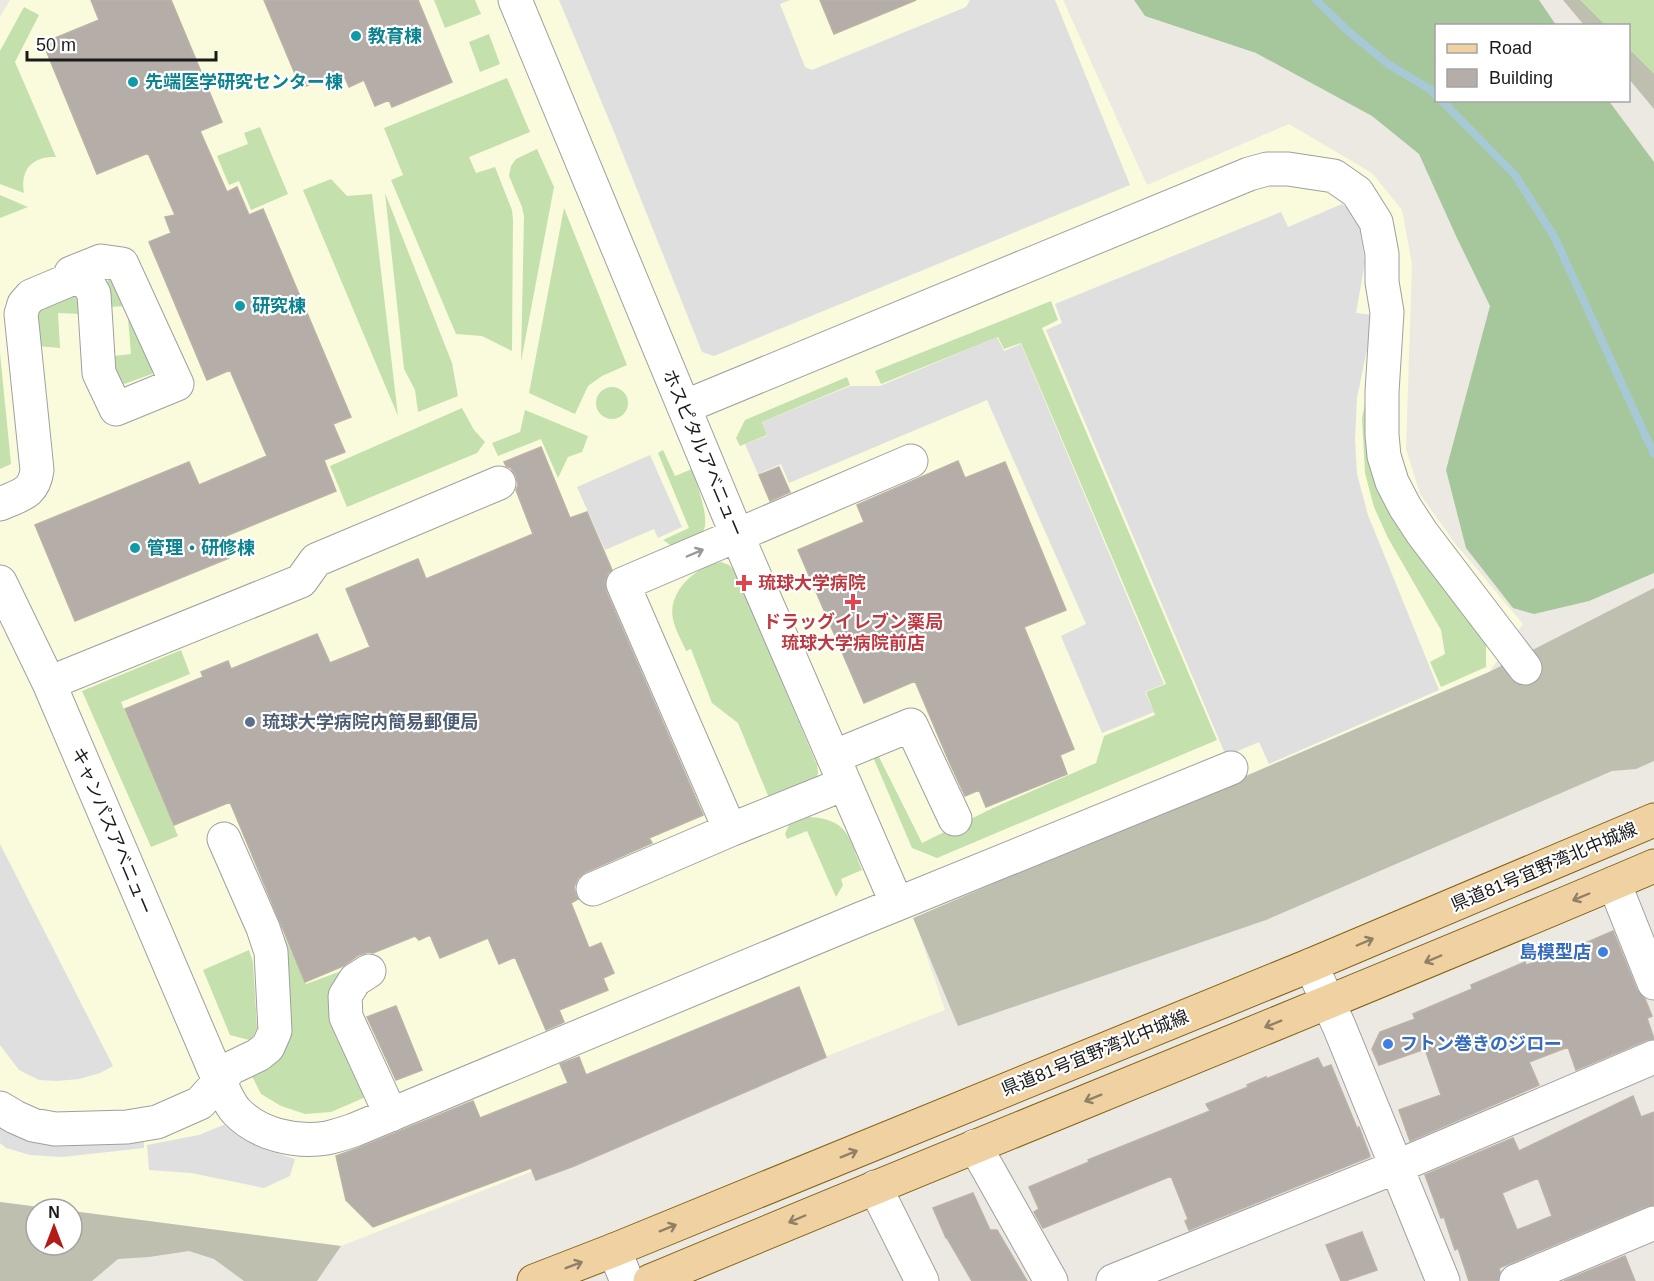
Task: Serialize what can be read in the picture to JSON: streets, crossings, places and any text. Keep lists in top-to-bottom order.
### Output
{
  "streets": {
    "main road": ["県道81号宜野湾北中城線"],
    "street": ["ホスピタルアベニュー", "キャンパスアベニュー"]
  },
  "crossings": [
    ["ホスピタルアベニュー", "キャンパスアベニュー"]
  ],
  "places": {
    "other": [
      "教育棟",
      "先端医学研究センター棟",
      "研究棟",
      "管理・研修棟",
      "琉球大学病院内簡易郵便局",
      "島模型店",
      "フトン巻きのジロー"
    ],
    "health": ["琉球大学病院", "ドラッグイレブン薬局 琉球大学病院前店"]
  },
  "legend": ["Road", "Building"],
  "scale_bar": "50 m",
  "north": "top"
}
